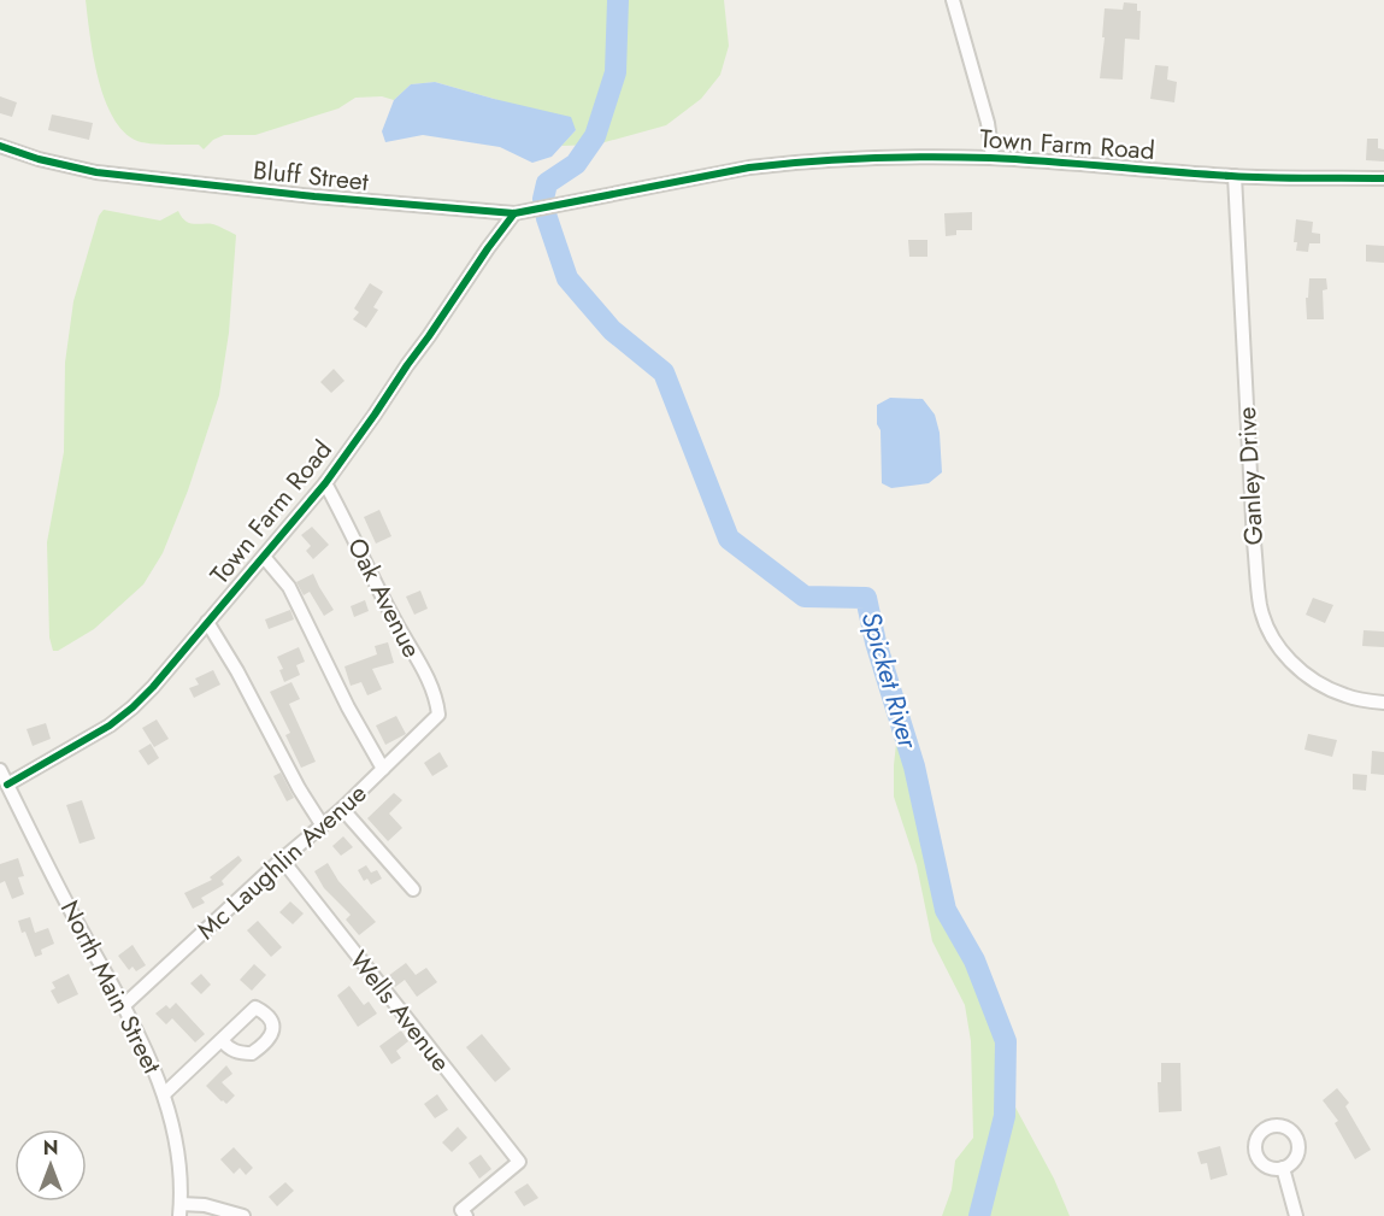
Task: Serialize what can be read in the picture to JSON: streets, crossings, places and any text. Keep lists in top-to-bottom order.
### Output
{
  "streets": {
    "street": [
      "Town Farm Road",
      "Bluff Street",
      "Ganley Drive",
      "Oak Avenue",
      "Mc Laughlin Avenue",
      "North Main Street",
      "Wells Avenue"
    ]
  },
  "crossings": [
    ["Town Farm Road", "Bluff Street"],
    ["Town Farm Road", "Ganley Drive"],
    ["Town Farm Road", "Oak Avenue"],
    ["Town Farm Road", "North Main Street"],
    ["Oak Avenue", "Mc Laughlin Avenue"],
    ["Mc Laughlin Avenue", "North Main Street"],
    ["Mc Laughlin Avenue", "Wells Avenue"]
  ],
  "water": ["Spicket River"],
  "north": "top"
}
